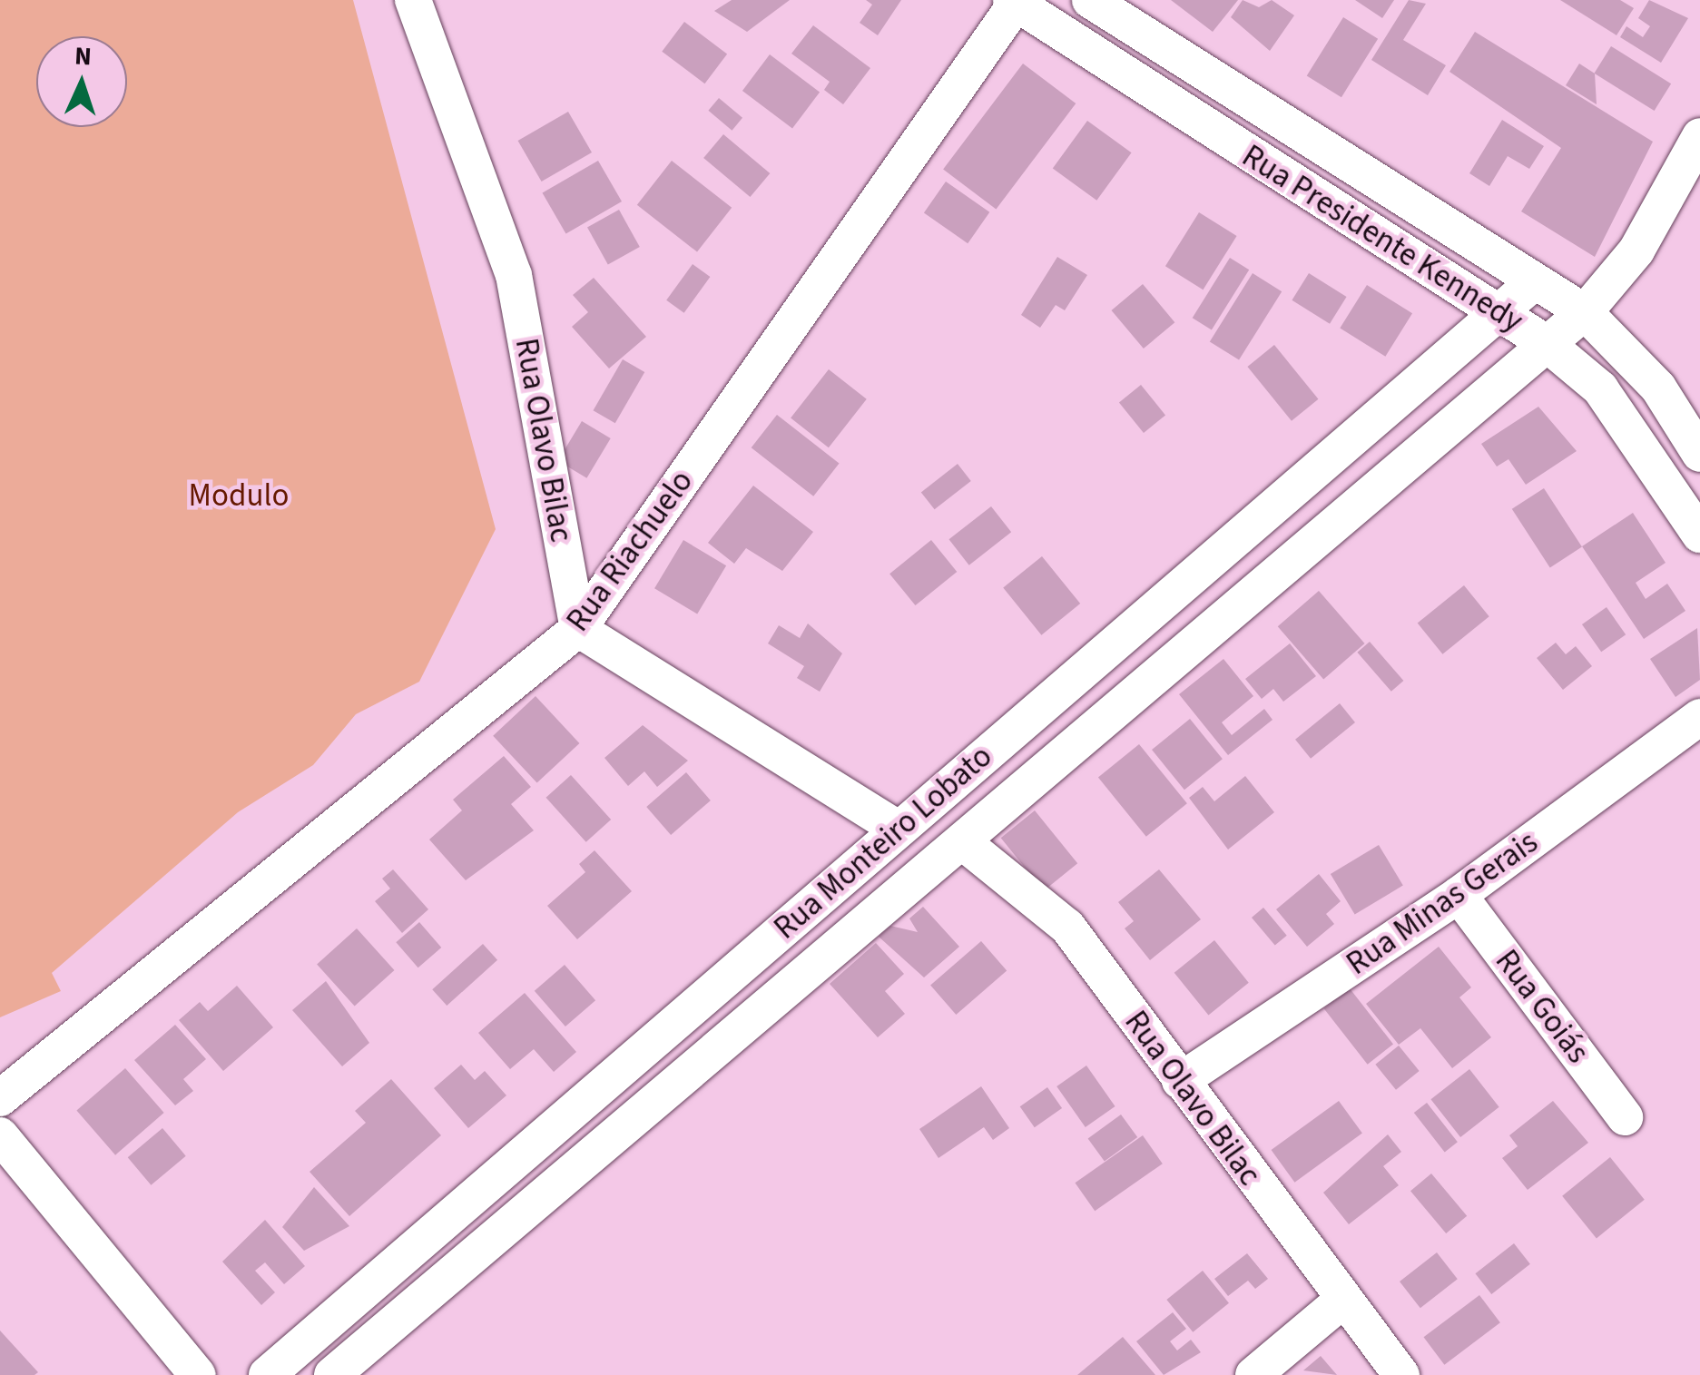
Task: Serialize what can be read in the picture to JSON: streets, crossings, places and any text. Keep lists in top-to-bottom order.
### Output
{
  "streets": {
    "street": [
      "Rua Presidente Kennedy",
      "Rua Olavo Bilac",
      "Rua Riachuelo",
      "Rua Monteiro Lobato",
      "Rua Minas Gerais",
      "Rua Goiás"
    ]
  },
  "crossings": [
    ["Rua Presidente Kennedy", "Rua Riachuelo"],
    ["Rua Presidente Kennedy", "Rua Monteiro Lobato"],
    ["Rua Olavo Bilac", "Rua Riachuelo"],
    ["Rua Olavo Bilac", "Rua Monteiro Lobato"],
    ["Rua Olavo Bilac", "Rua Minas Gerais"],
    ["Rua Minas Gerais", "Rua Goiás"]
  ],
  "parks": ["Modulo"],
  "north": "top"
}
